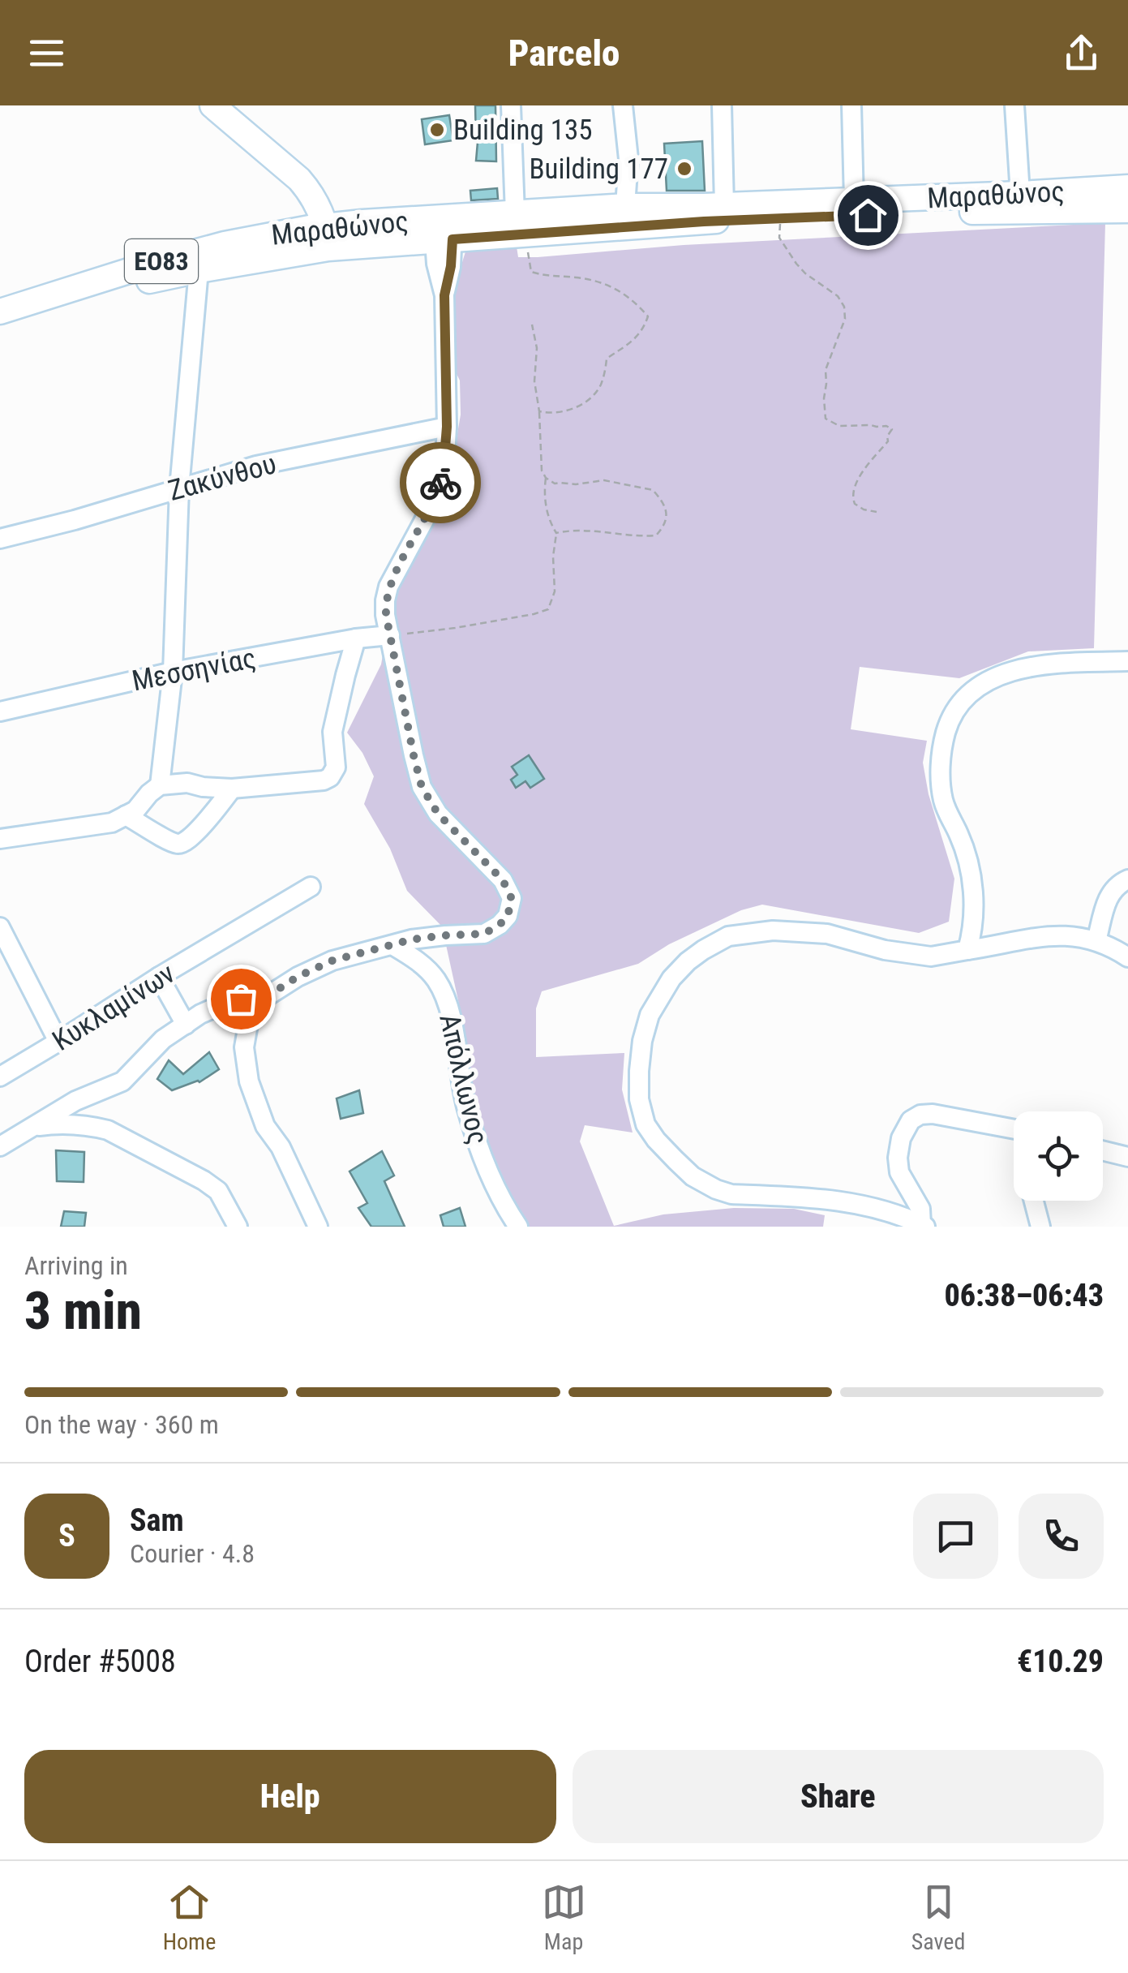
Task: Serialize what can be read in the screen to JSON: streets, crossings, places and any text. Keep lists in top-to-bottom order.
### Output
{
  "streets": {
    "main road": ["Μαραθώνος", "ΕΟ83"],
    "street": [
      "Ζακύνθου",
      "Μεσσηνίας",
      "Κυκλαμίνων",
      "Απόλλωνος"
    ]
  },
  "places": ["Building 135", "Building 177"],
  "page": {
    "header": "Parcelo",
    "heading": ["3 min", "Arriving in", "06:38–06:43"],
    "panel": [
      "Sam",
      "Courier · 4.8",
      "Order #5008",
      "€10.29"
    ],
    "bar": "On the way · 360 m",
    "round": "S",
    "buttons": ["Help", "Share"],
    "tabs": ["Home", "Map", "Saved"]
  }
}
